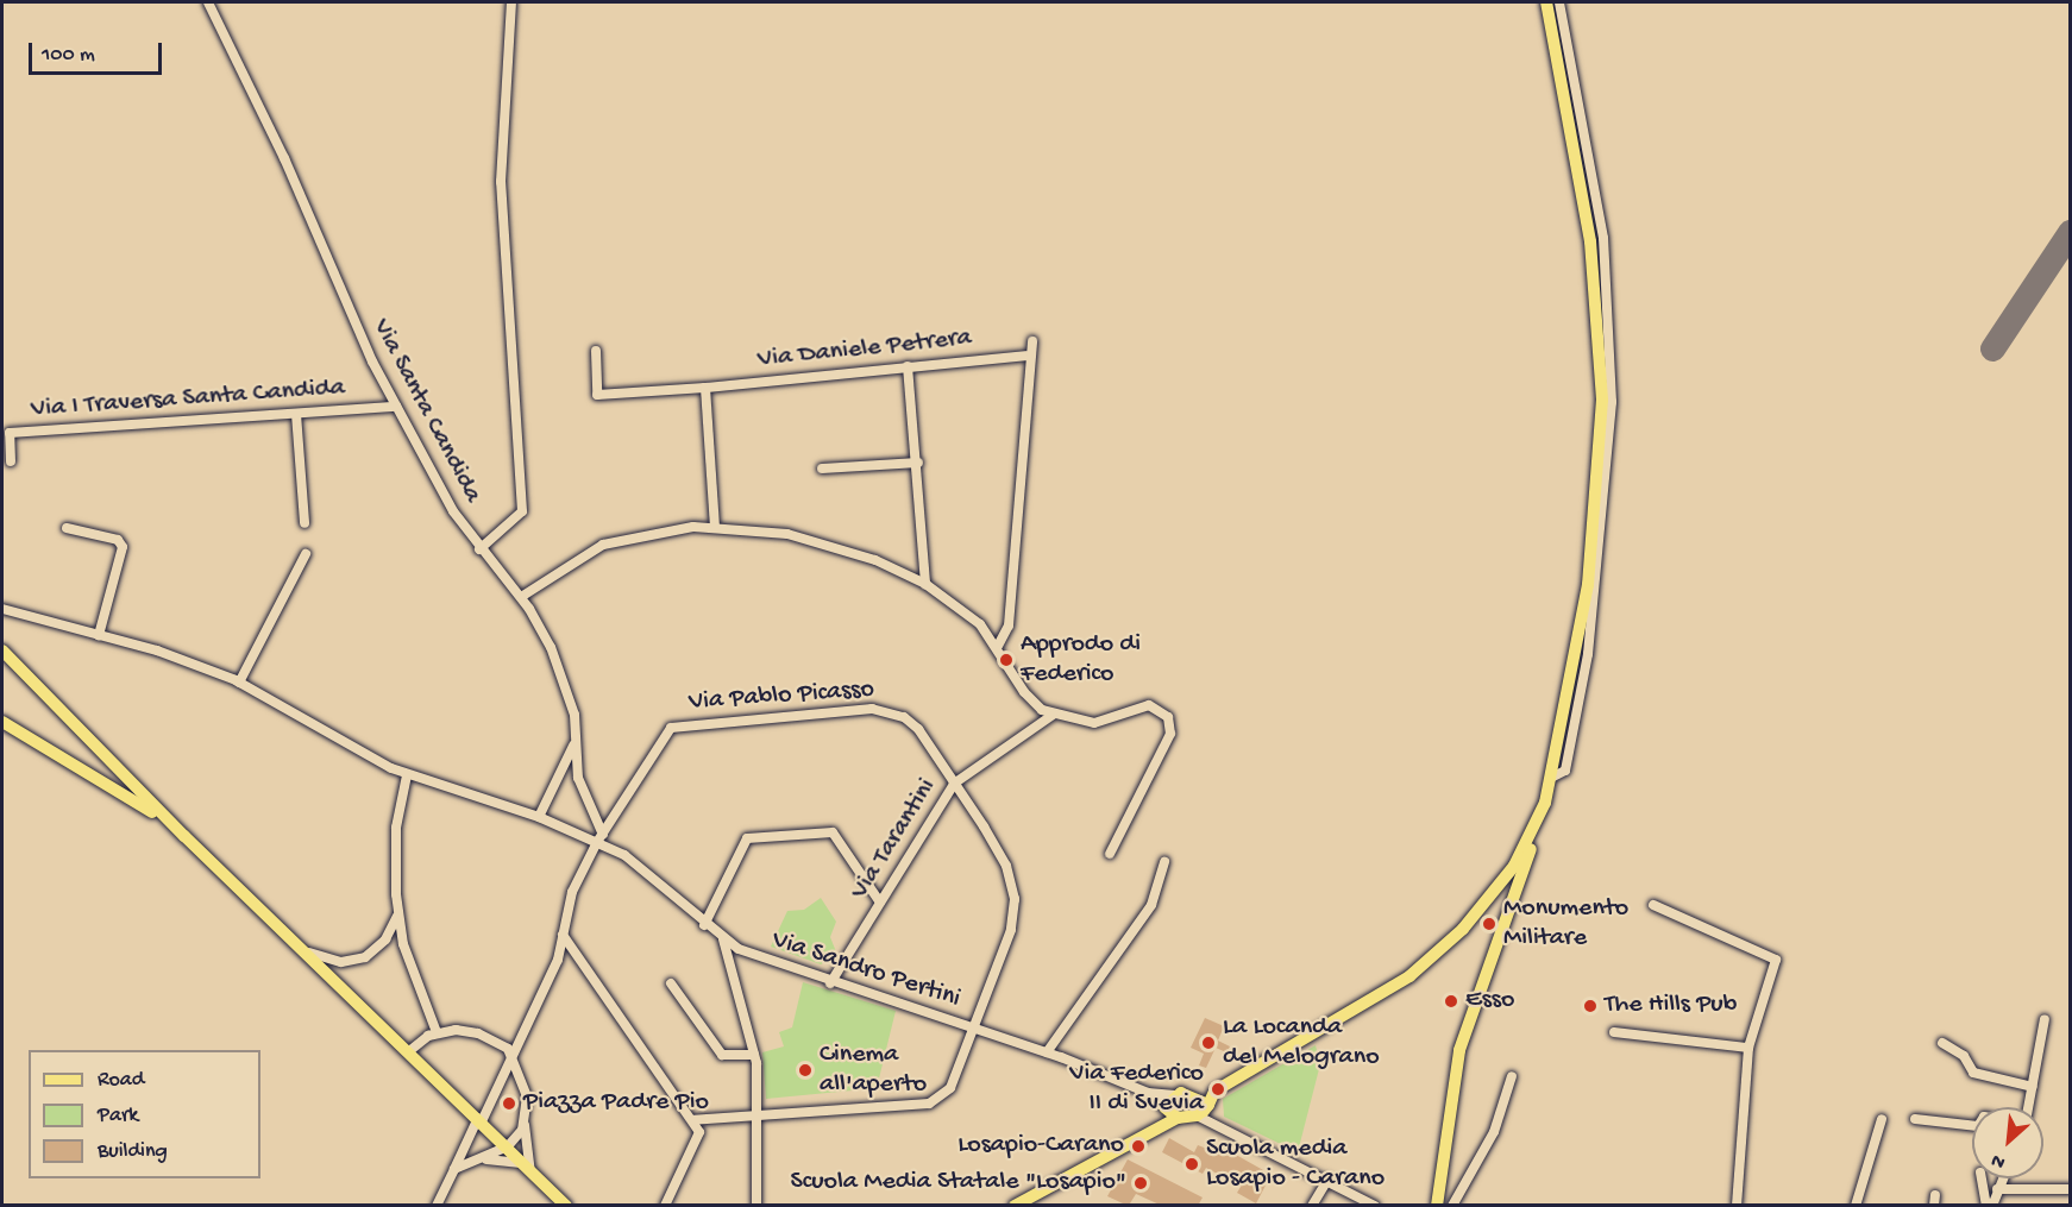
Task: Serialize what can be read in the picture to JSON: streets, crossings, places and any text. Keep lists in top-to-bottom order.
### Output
{
  "streets": {
    "street": [
      "Via Daniele Petrera",
      "Via I Traversa Santa Candida",
      "Via Santa Candida",
      "Via Pablo Picasso",
      "Via Tarantini",
      "Via Sandro Pertini"
    ]
  },
  "crossings": [
    ["Via I Traversa Santa Candida", "Via Santa Candida"],
    ["Via Santa Candida", "Via Pablo Picasso"],
    ["Via Santa Candida", "Via Sandro Pertini"],
    ["Via Pablo Picasso", "Via Tarantini"],
    ["Via Pablo Picasso", "Via Sandro Pertini"],
    ["Via Tarantini", "Via Sandro Pertini"]
  ],
  "places": [
    "Approdo di Federico",
    "Monumento Militare",
    "Esso",
    "The Hills Pub",
    "La Locanda del Melograno",
    "Cinema all'aperto",
    "Via Federico II di Svevia",
    "Piazza Padre Pio",
    "Losapio-Carano",
    "Scuola media Losapio - Carano",
    "Scuola Media Statale \"Losapio\""
  ],
  "legend": ["Road", "Park", "Building"],
  "scale_bar": "100 m",
  "north": "bottom left"
}
